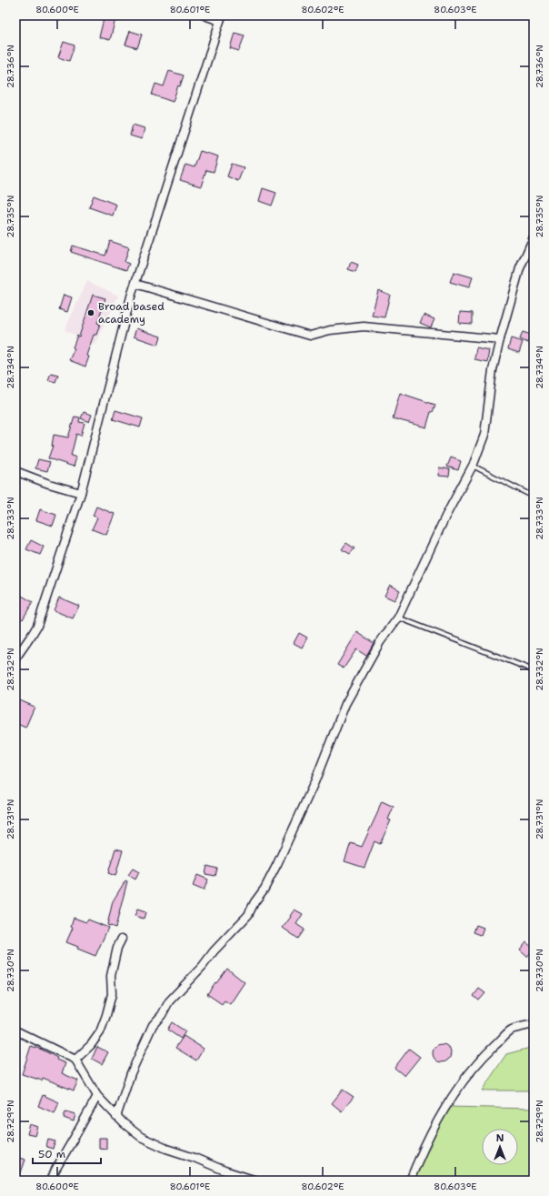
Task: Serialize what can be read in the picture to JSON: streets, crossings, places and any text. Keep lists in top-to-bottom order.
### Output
{
  "places": ["Broad based academy"],
  "scale_bar": "50 m",
  "north": "top",
  "coordinates": [
    "80.600°E",
    "80.601°E",
    "80.602°E",
    "80.603°E",
    "28.736°N",
    "28.735°N",
    "28.734°N",
    "28.733°N",
    "28.732°N",
    "28.731°N",
    "28.730°N",
    "28.729°N"
  ]
}
